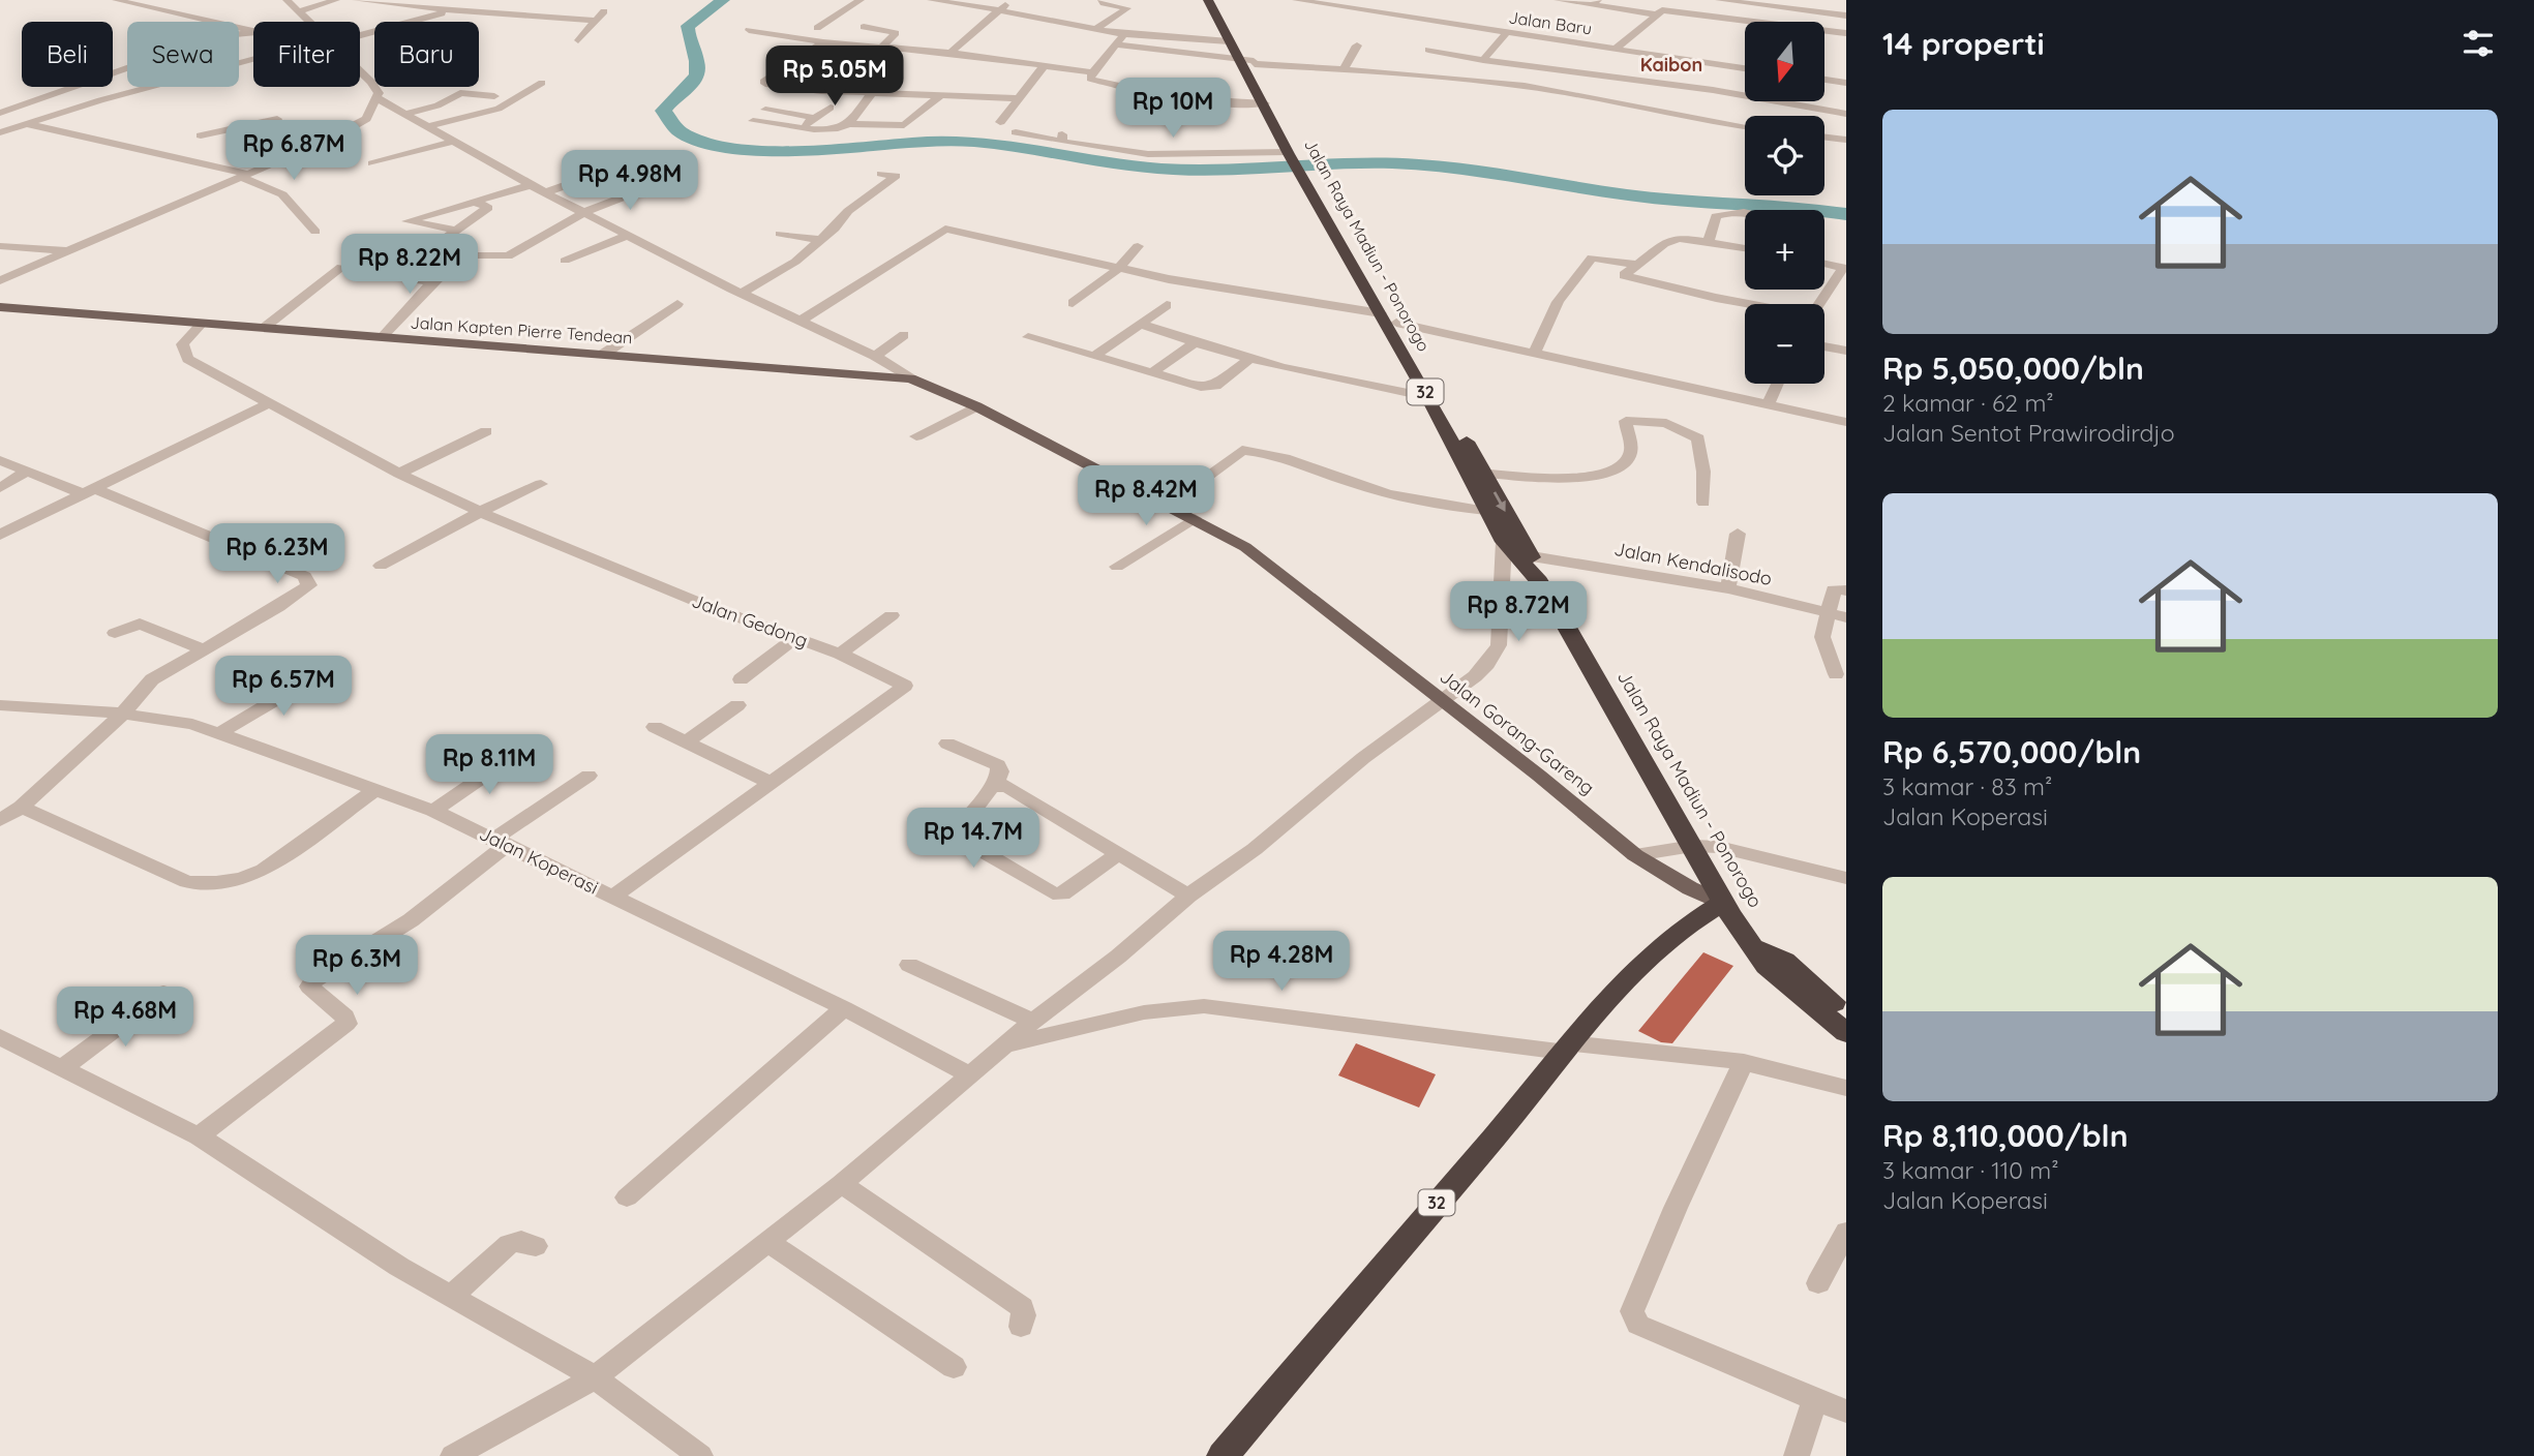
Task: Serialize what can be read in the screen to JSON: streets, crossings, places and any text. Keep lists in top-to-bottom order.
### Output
{
  "streets": {
    "highway": ["Jalan Raya Madiun - Ponorogo", "32"],
    "main road": ["Jalan Kapten Pierre Tendean", "Jalan Gorang-Gareng"],
    "street": [
      "Jalan Baru",
      "Jalan Kendalisodo",
      "Jalan Gedong",
      "Jalan Koperasi"
    ]
  },
  "crossings": [
    ["Jalan Raya Madiun - Ponorogo", "32"],
    ["Jalan Raya Madiun - Ponorogo", "Jalan Kendalisodo"],
    ["Jalan Raya Madiun - Ponorogo", "Jalan Gorang-Gareng"],
    ["Jalan Kapten Pierre Tendean", "Jalan Gedong"],
    ["Jalan Kapten Pierre Tendean", "Jalan Gorang-Gareng"],
    ["32", "Jalan Gorang-Gareng"],
    ["Jalan Gedong", "Jalan Koperasi"]
  ],
  "districts": ["Kaibon"],
  "north": "bottom",
  "page": {
    "heading": "14 properti",
    "map_buttons": ["+", "−"],
    "chip": [
      "Beli",
      "Sewa",
      "Filter",
      "Baru"
    ],
    "price": [
      "Rp 5.05M",
      "Rp 10M",
      "Rp 6.87M",
      "Rp 4.98M",
      "Rp 8.22M",
      "Rp 8.42M",
      "Rp 6.23M",
      "Rp 8.72M",
      "Rp 6.57M",
      "Rp 8.11M",
      "Rp 14.7M",
      "Rp 4.28M",
      "Rp 6.3M",
      "Rp 4.68M"
    ],
    "list": [
      {
        "name": "Rp 5,050,000/bln",
        "note": "2 kamar · 62 m² · Jalan Sentot Prawirodirdjo"
      },
      {
        "name": "Rp 6,570,000/bln",
        "note": "3 kamar · 83 m² · Jalan Koperasi"
      },
      {
        "name": "Rp 8,110,000/bln",
        "note": "3 kamar · 110 m² · Jalan Koperasi"
      }
    ]
  }
}
